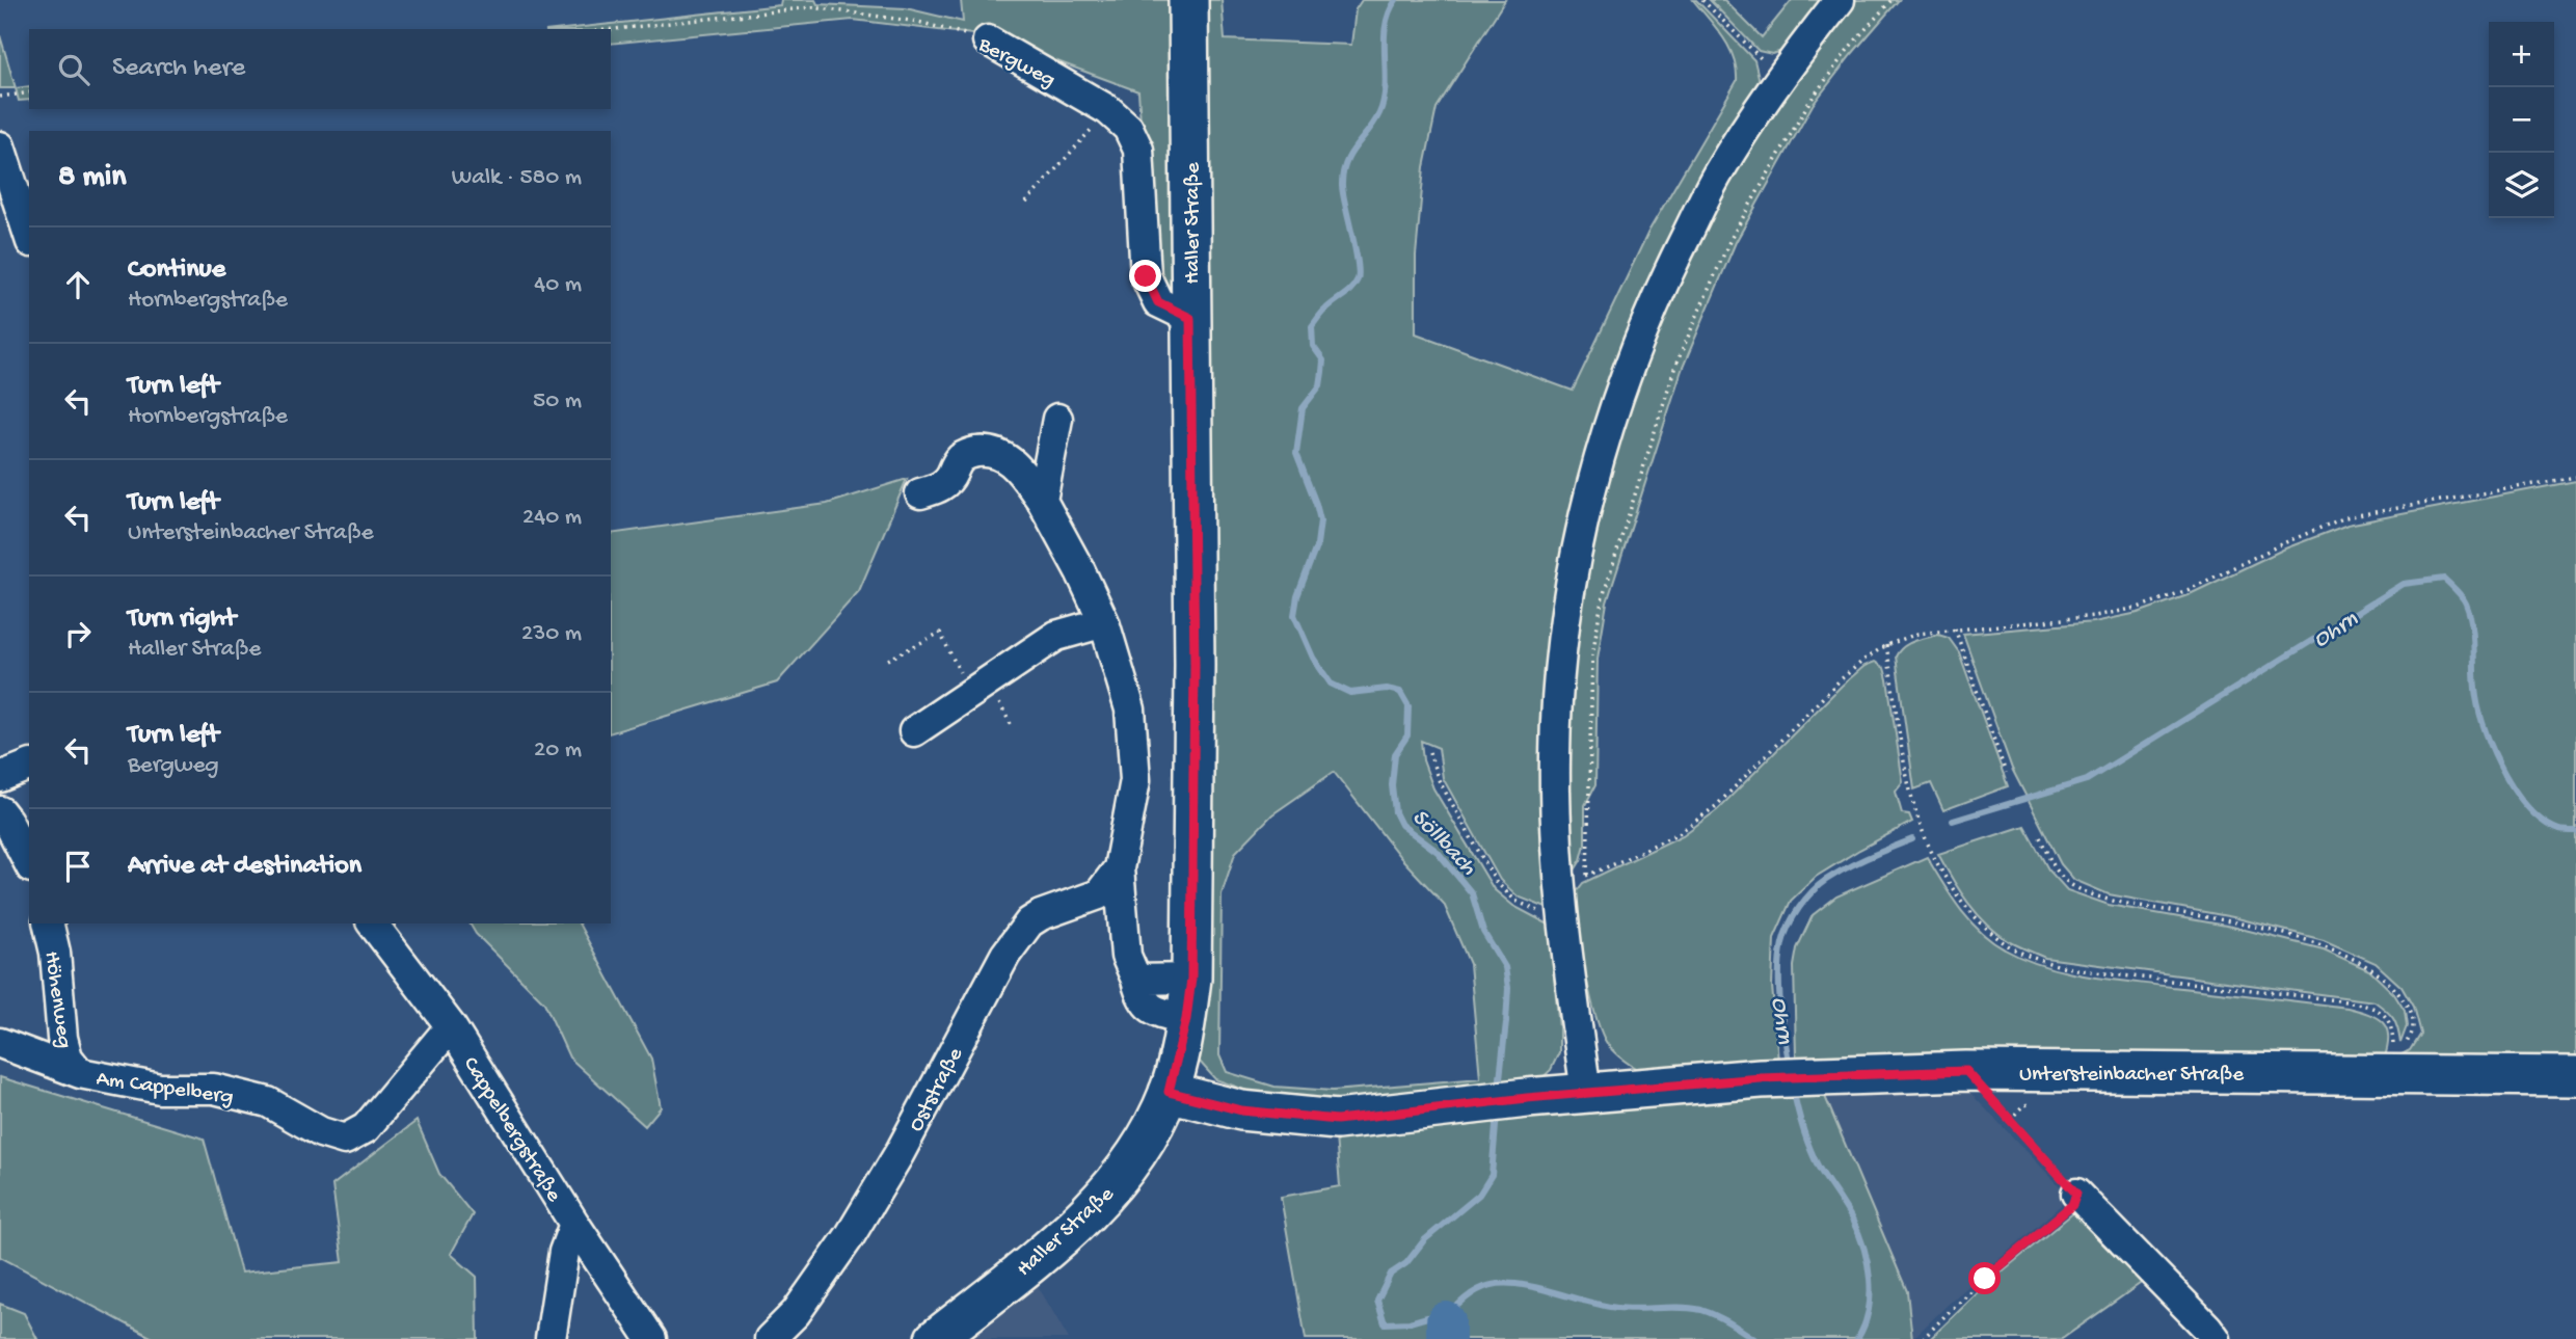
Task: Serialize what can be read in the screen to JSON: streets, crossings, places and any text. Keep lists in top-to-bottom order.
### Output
{
  "streets": {
    "main road": ["Haller Straße", "Untersteinbacher Straße"],
    "street": [
      "Bergweg",
      "Höhenweg",
      "Am Cappelberg",
      "Oststraße",
      "Cappelbergstraße"
    ]
  },
  "crossings": [
    ["Bergweg", "Haller Straße"],
    ["Haller Straße", "Untersteinbacher Straße"],
    ["Haller Straße", "Oststraße"],
    ["Höhenweg", "Am Cappelberg"],
    ["Am Cappelberg", "Cappelbergstraße"]
  ],
  "water": ["Ohrn", "Söllbach"],
  "page": {
    "map_buttons": ["+", "−"],
    "search": "Search here",
    "heading": ["8 min", "Walk · 580 m"],
    "list": [
      ["Continue", "Hornbergstraße", "40 m"],
      ["Turn left", "Hornbergstraße", "50 m"],
      ["Turn left", "Untersteinbacher Straße", "240 m"],
      ["Turn right", "Haller Straße", "230 m"],
      ["Turn left", "Bergweg", "20 m"],
      "Arrive at destination"
    ]
  }
}
